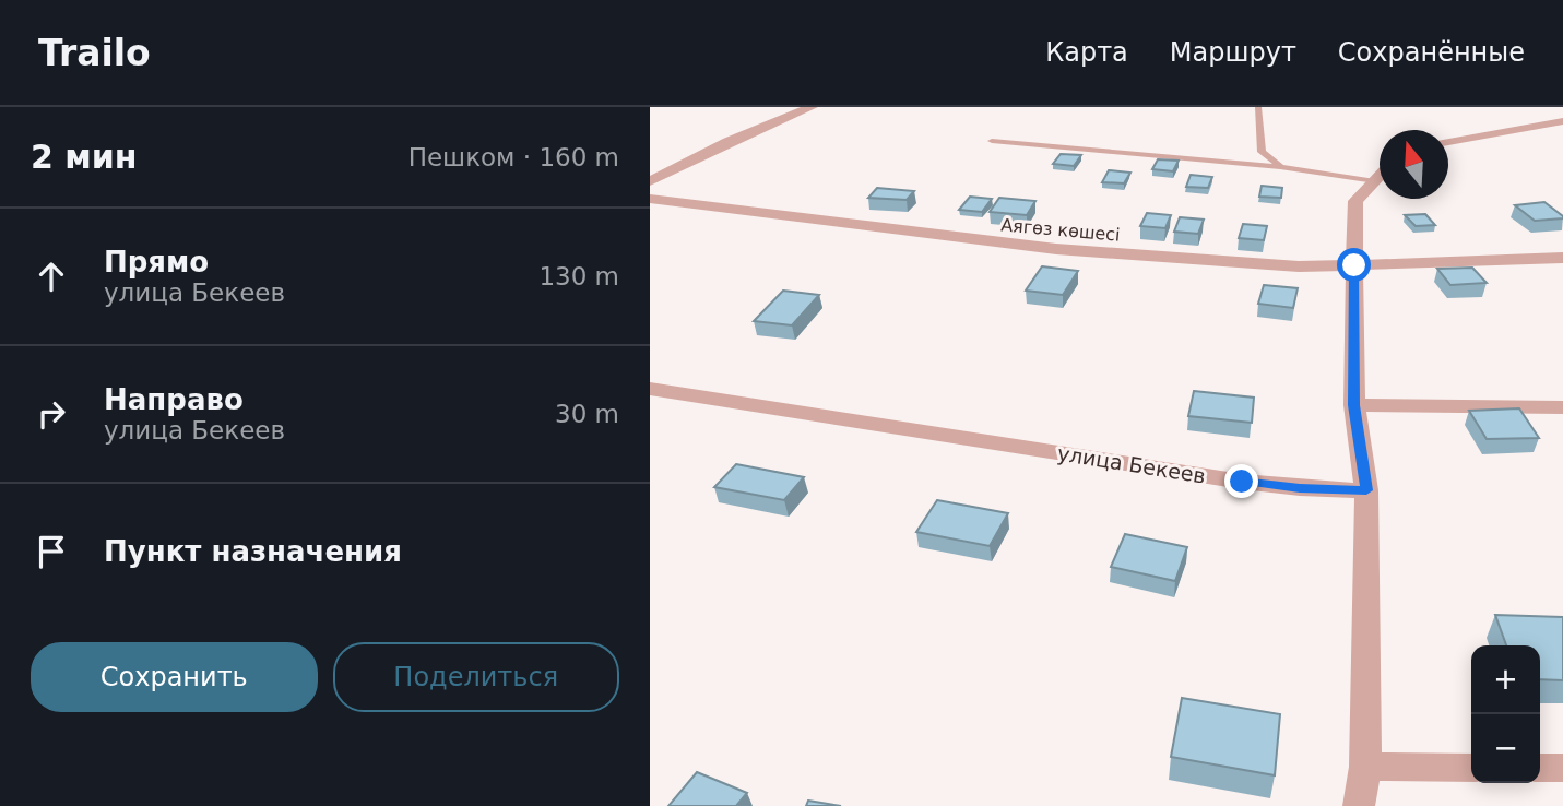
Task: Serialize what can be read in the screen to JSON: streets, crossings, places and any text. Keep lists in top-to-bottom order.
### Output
{
  "streets": {
    "street": ["Аягөз көшесі", "улица Бекеев"]
  },
  "north": "top",
  "page": {
    "header": "Trailo",
    "nav": ["Карта", "Маршрут", "Сохранённые"],
    "heading": ["2 мин", "Пешком · 160 m"],
    "list": [
      ["Прямо", "улица Бекеев", "130 m"],
      ["Направо", "улица Бекеев", "30 m"],
      "Пункт назначения"
    ],
    "buttons": ["Сохранить", "Поделиться"],
    "map_buttons": ["+", "−"]
  }
}
